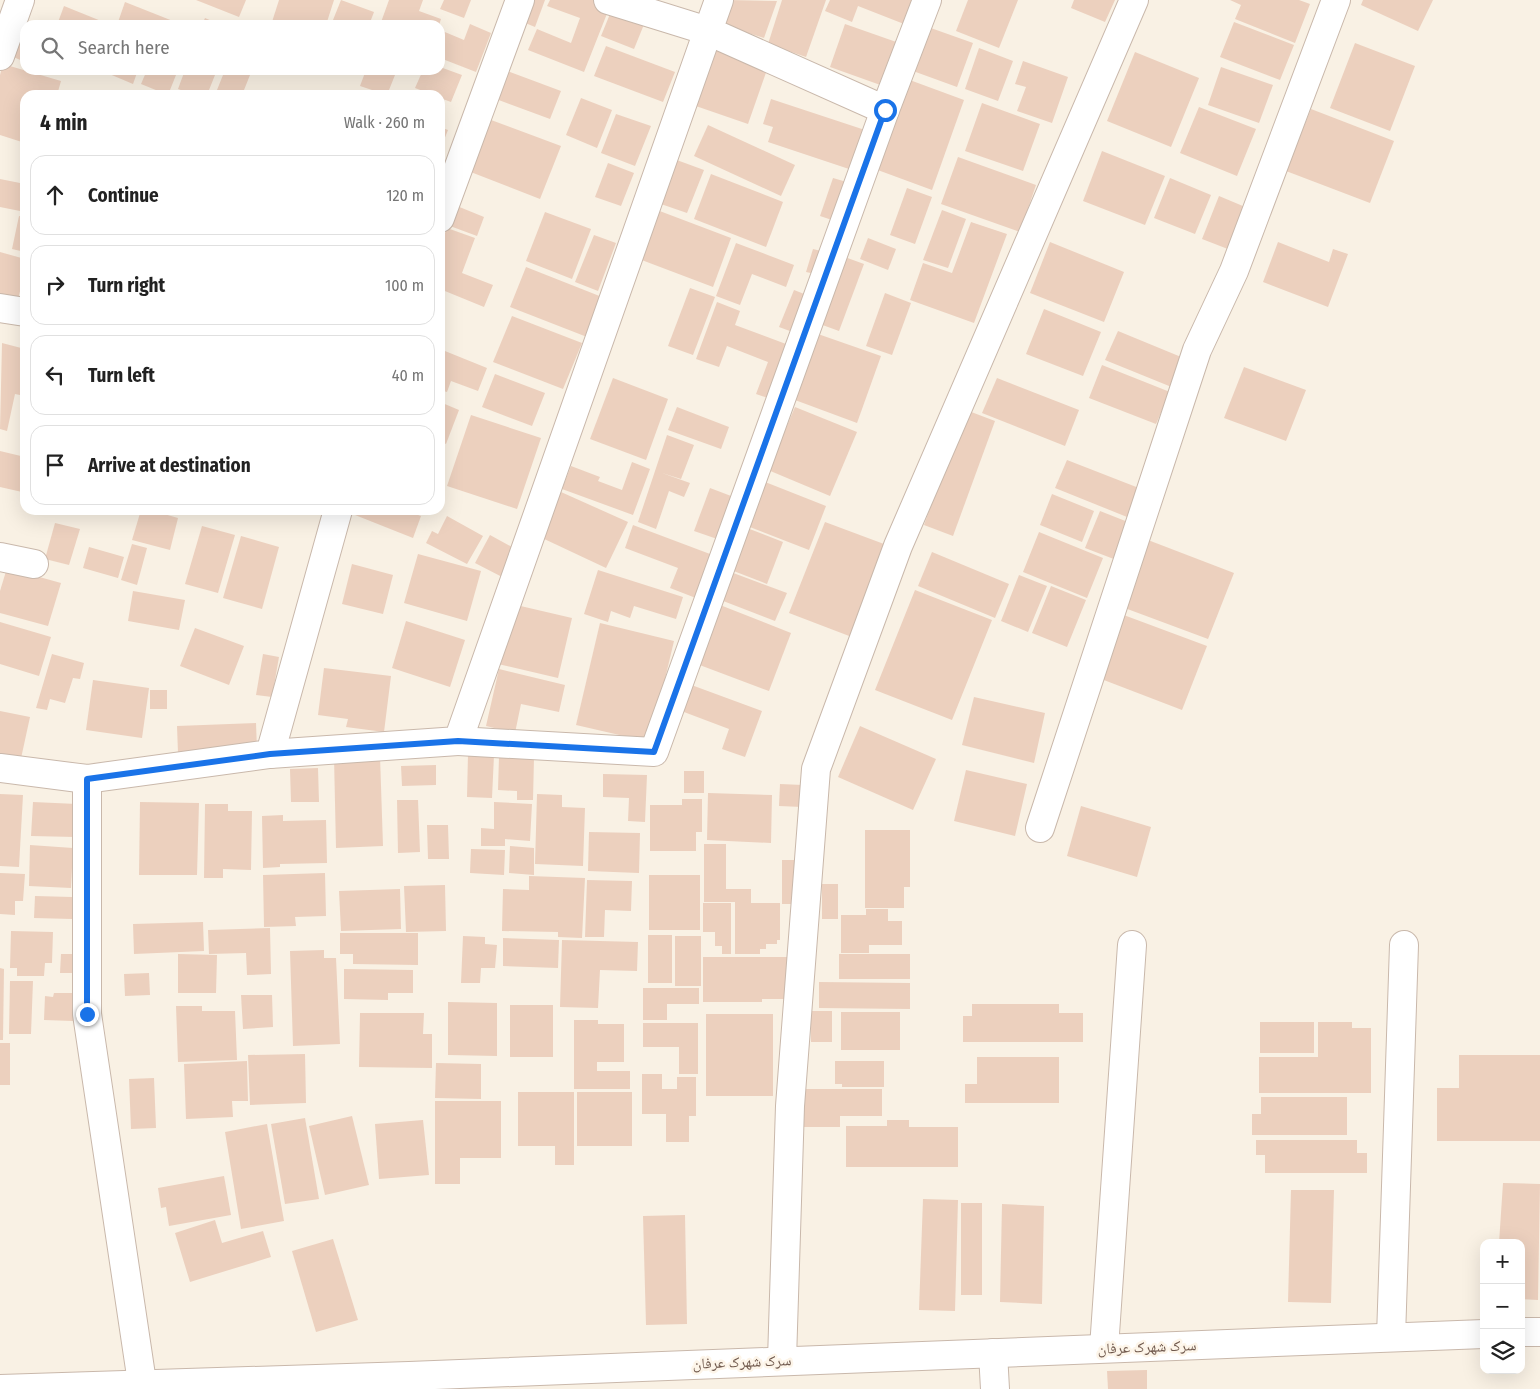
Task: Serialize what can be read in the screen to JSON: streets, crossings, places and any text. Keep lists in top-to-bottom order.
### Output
{
  "streets": {
    "street": ["سرک شهرک عرفان"]
  },
  "page": {
    "search": "Search here",
    "heading": ["4 min", "Walk · 260 m"],
    "list": [
      ["Continue", "120 m"],
      ["Turn right", "100 m"],
      ["Turn left", "40 m"],
      "Arrive at destination"
    ],
    "map_buttons": ["+", "−"]
  }
}
